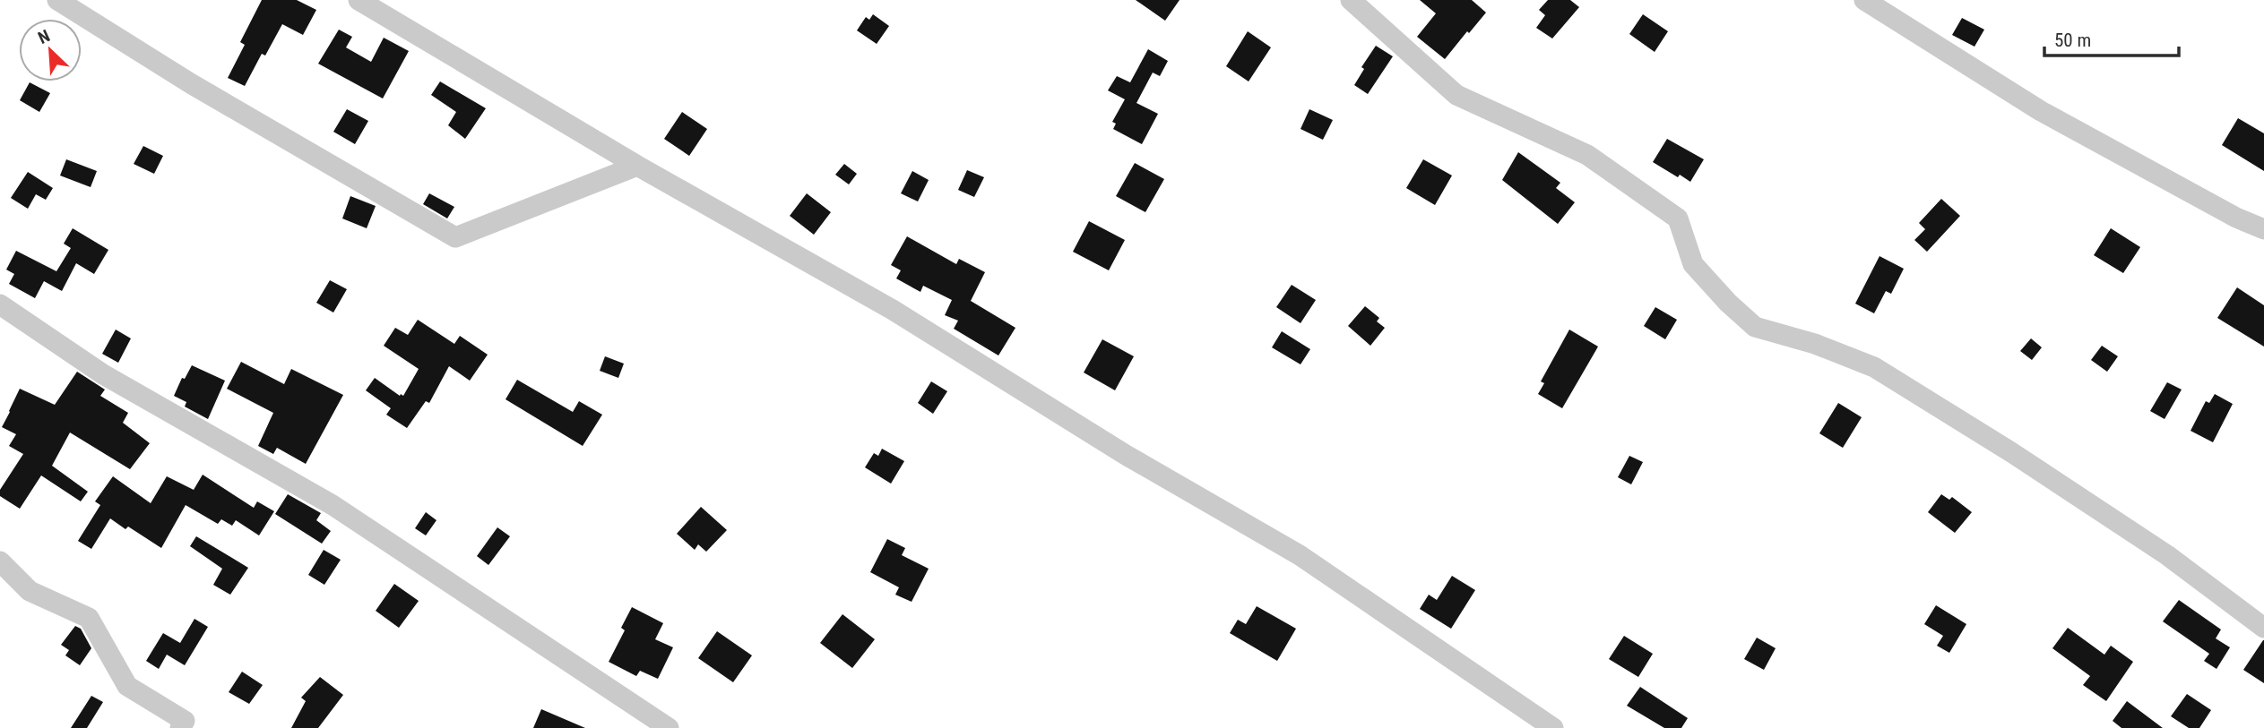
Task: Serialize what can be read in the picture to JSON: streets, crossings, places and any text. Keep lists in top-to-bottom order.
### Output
{
  "scale_bar": "50 m",
  "north": "top left"
}
